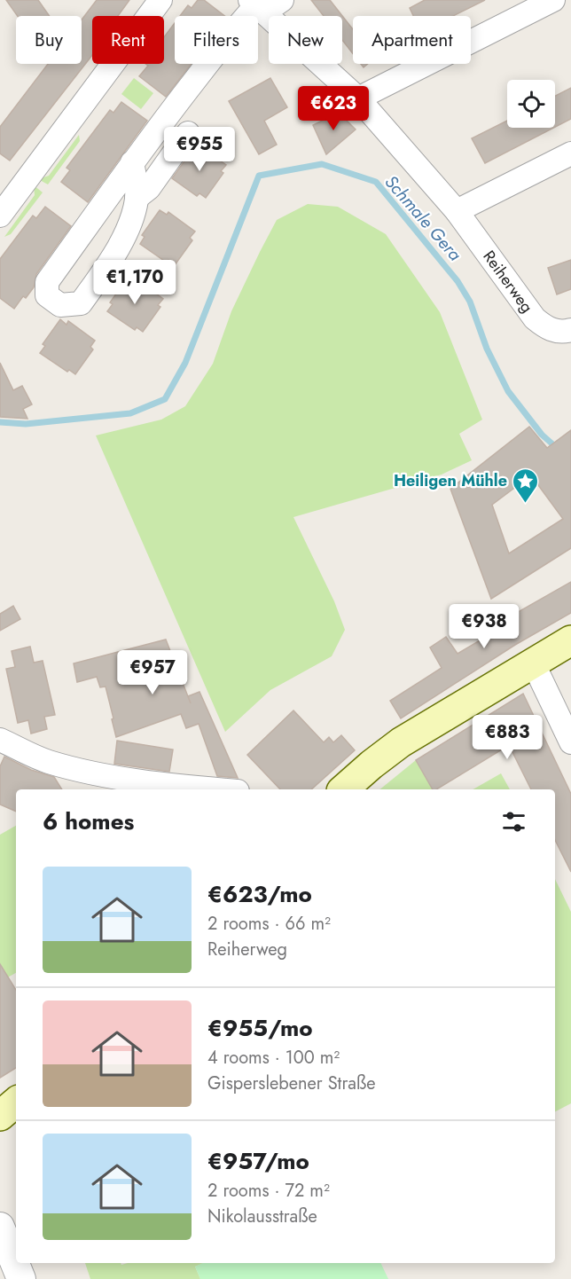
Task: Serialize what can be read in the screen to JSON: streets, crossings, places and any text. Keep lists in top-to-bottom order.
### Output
{
  "streets": {
    "street": ["Reiherweg"]
  },
  "water": ["Schmale Gera"],
  "places": {
    "place": ["Heiligen Mühle"]
  },
  "page": {
    "chip": [
      "Buy",
      "Rent",
      "Filters",
      "New",
      "Apartment"
    ],
    "price": [
      "€623",
      "€955",
      "€1,170",
      "€938",
      "€957",
      "€883"
    ],
    "heading": "6 homes",
    "list": [
      {
        "name": "€623/mo",
        "note": "2 rooms · 66 m² · Reiherweg"
      },
      {
        "name": "€955/mo",
        "note": "4 rooms · 100 m² · Gisperslebener Straße"
      },
      {
        "name": "€957/mo",
        "note": "2 rooms · 72 m² · Nikolausstraße"
      }
    ]
  }
}
